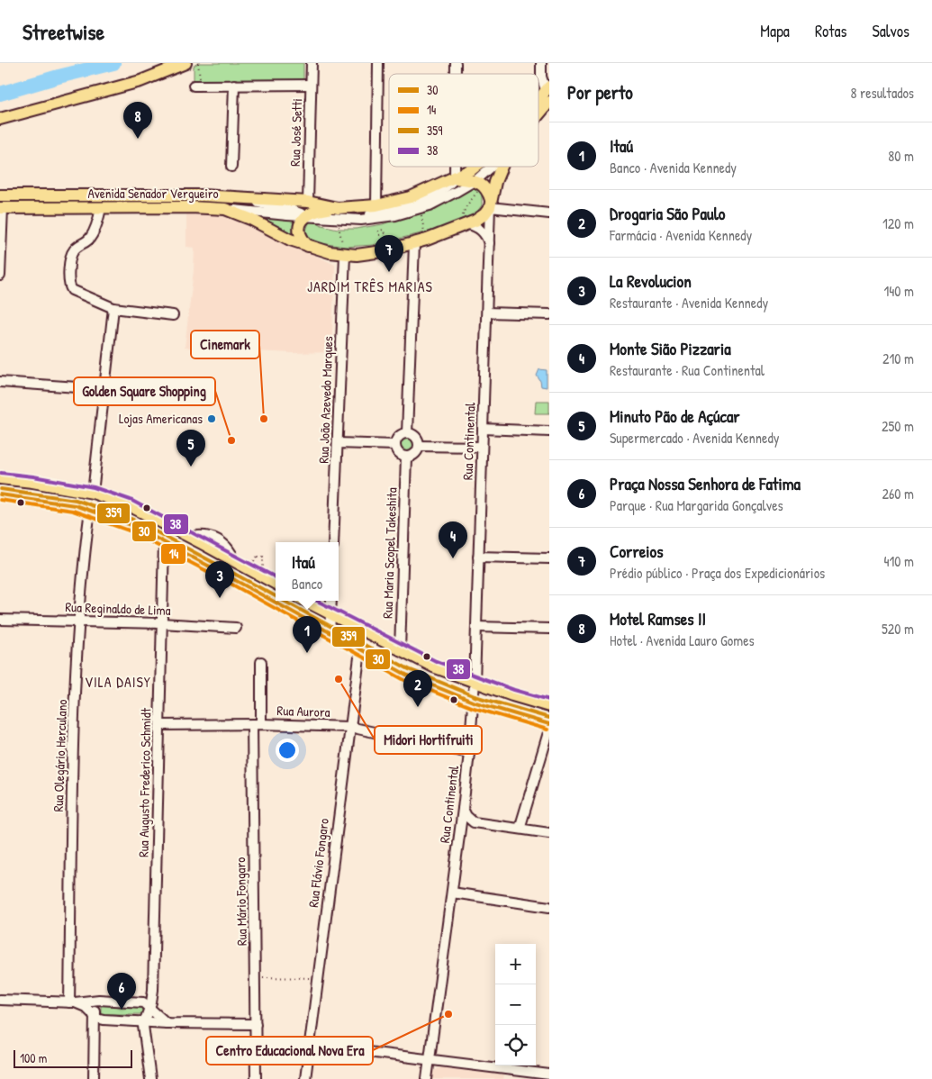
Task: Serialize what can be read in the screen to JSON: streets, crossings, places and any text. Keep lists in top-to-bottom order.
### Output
{
  "streets": {
    "main road": ["Avenida Senador Vergueiro"],
    "street": [
      "Rua José Setti",
      "Rua João Azevedo Marques",
      "Rua Continental",
      "Rua Maria Scopel Takeshita",
      "Rua Reginaldo de Lima",
      "Rua Aurora",
      "Rua Olegário Herculano",
      "Rua Augusto Frederico Schmidt",
      "Rua Flávio Fongaro",
      "Rua Mário Fongaro"
    ]
  },
  "crossings": [
    ["Rua José Setti", "Avenida Senador Vergueiro"],
    ["Rua Continental", "Rua Aurora"],
    ["Rua Reginaldo de Lima", "Rua Olegário Herculano"],
    ["Rua Reginaldo de Lima", "Rua Augusto Frederico Schmidt"],
    ["Rua Aurora", "Rua Augusto Frederico Schmidt"],
    ["Rua Aurora", "Rua Flávio Fongaro"],
    ["Rua Aurora", "Rua Mário Fongaro"]
  ],
  "districts": ["JARDIM TRÊS MARIAS", "VILA DAISY"],
  "places": [
    "Lojas Americanas",
    "Cinemark",
    "Golden Square Shopping",
    "Midori Hortifruiti",
    "Centro Educacional Nova Era"
  ],
  "lines": [
    "transit line 38",
    "transit line 359",
    "transit line 30",
    "transit line 14"
  ],
  "legend": [
    "30",
    "14",
    "359",
    "38"
  ],
  "scale_bar": "100 m",
  "page": {
    "header": "Streetwise",
    "nav": ["Mapa", "Rotas", "Salvos"],
    "heading": ["Por perto", "8 resultados"],
    "pins": [
      "8",
      "7",
      "5",
      "4",
      "3",
      "1",
      "2",
      "6"
    ],
    "list": [
      {
        "mark": "1",
        "name": "Itaú",
        "note": "Banco · Avenida Kennedy",
        "value": "80 m"
      },
      {
        "mark": "2",
        "name": "Drogaria São Paulo",
        "note": "Farmácia · Avenida Kennedy",
        "value": "120 m"
      },
      {
        "mark": "3",
        "name": "La Revolucion",
        "note": "Restaurante · Avenida Kennedy",
        "value": "140 m"
      },
      {
        "mark": "4",
        "name": "Monte Sião Pizzaria",
        "note": "Restaurante · Rua Continental",
        "value": "210 m"
      },
      {
        "mark": "5",
        "name": "Minuto Pão de Açúcar",
        "note": "Supermercado · Avenida Kennedy",
        "value": "250 m"
      },
      {
        "mark": "6",
        "name": "Praça Nossa Senhora de Fatima",
        "note": "Parque · Rua Margarida Gonçalves",
        "value": "260 m"
      },
      {
        "mark": "7",
        "name": "Correios",
        "note": "Prédio público · Praça dos Expedicionários",
        "value": "410 m"
      },
      {
        "mark": "8",
        "name": "Motel Ramses II",
        "note": "Hotel · Avenida Lauro Gomes",
        "value": "520 m"
      }
    ],
    "popup": ["Itaú", "Banco"],
    "map_buttons": ["+", "−"],
    "scale": "100 m"
  }
}
